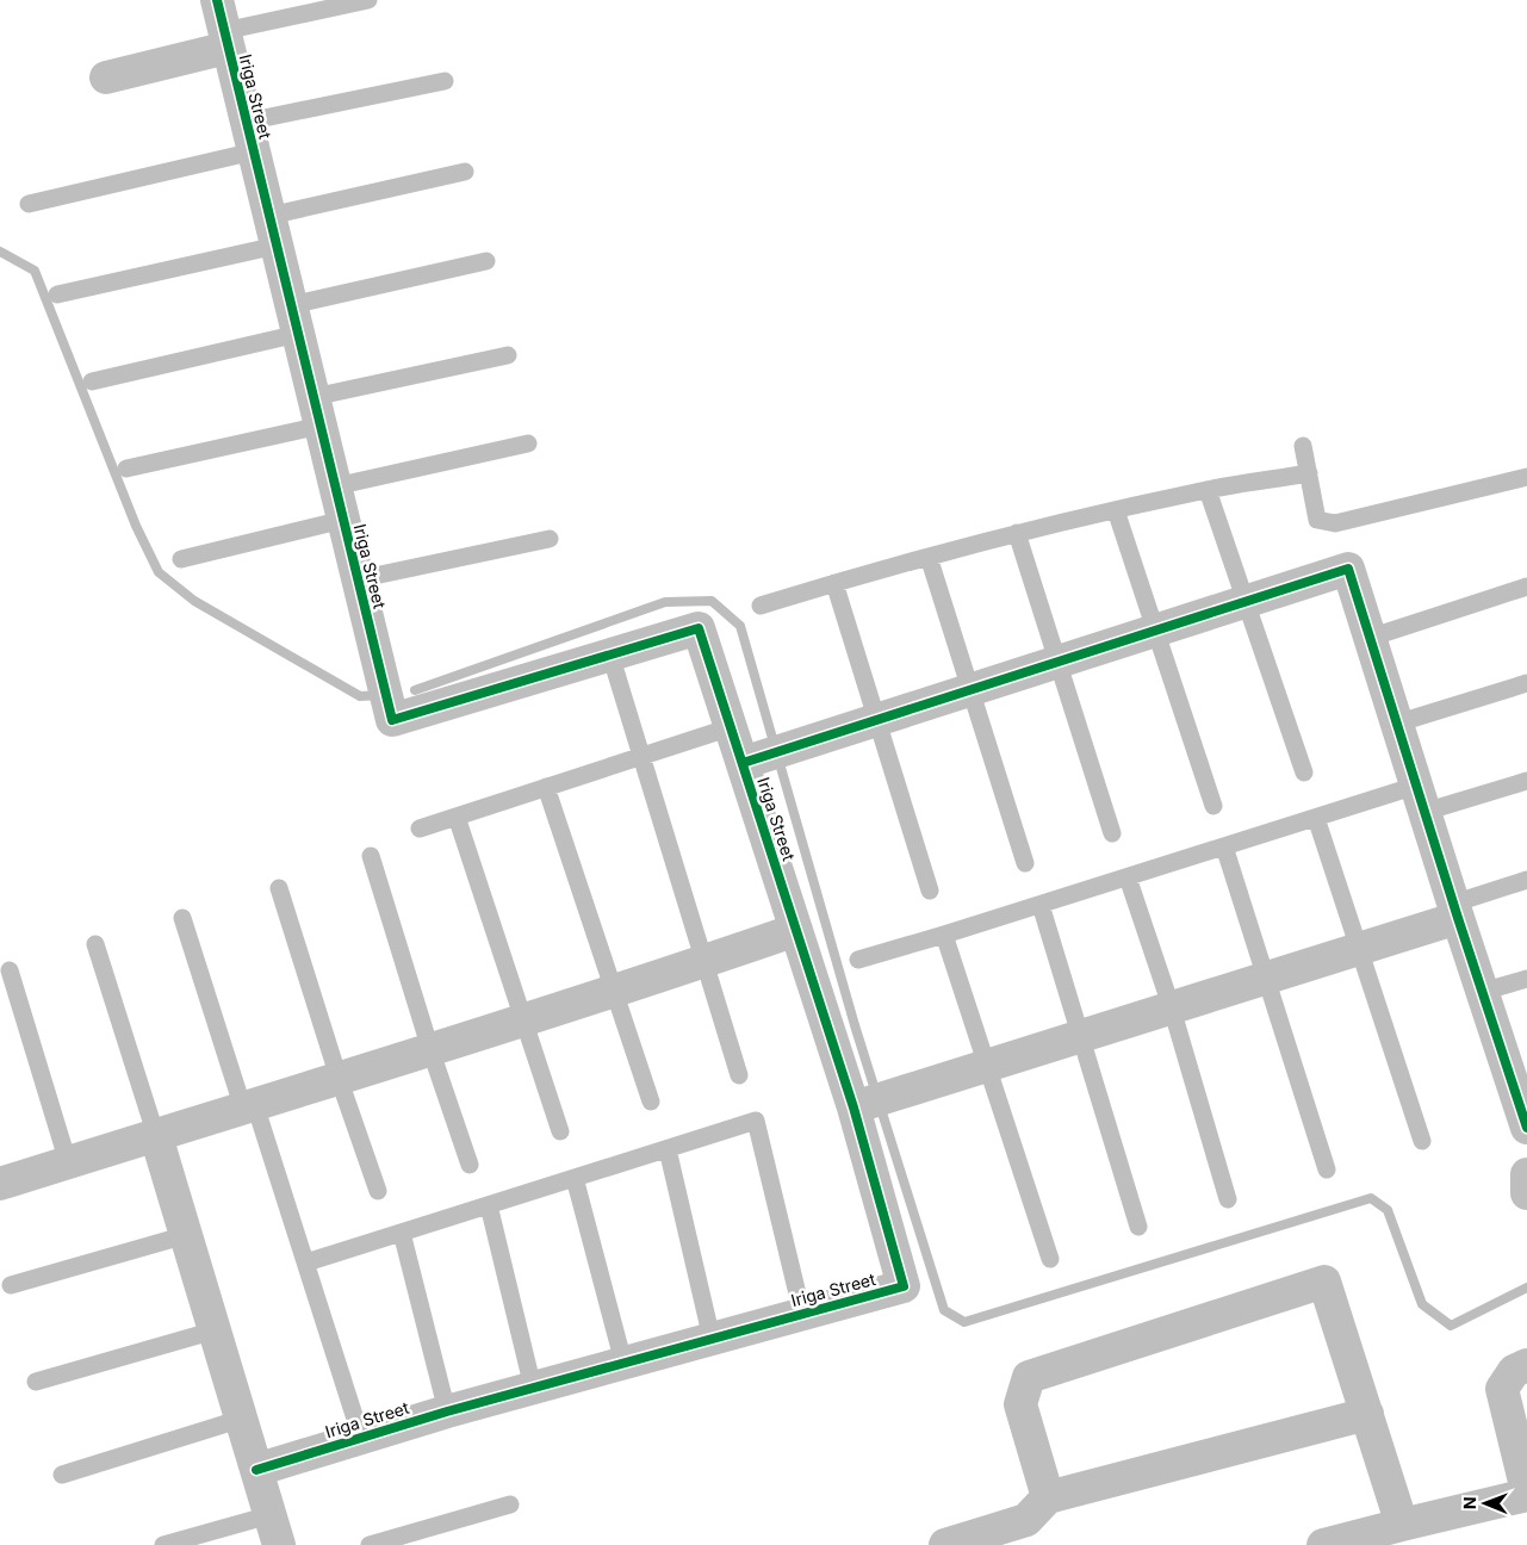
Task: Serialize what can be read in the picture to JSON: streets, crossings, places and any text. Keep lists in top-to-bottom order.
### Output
{
  "streets": {
    "street": ["Iriga Street"]
  },
  "north": "left"
}
